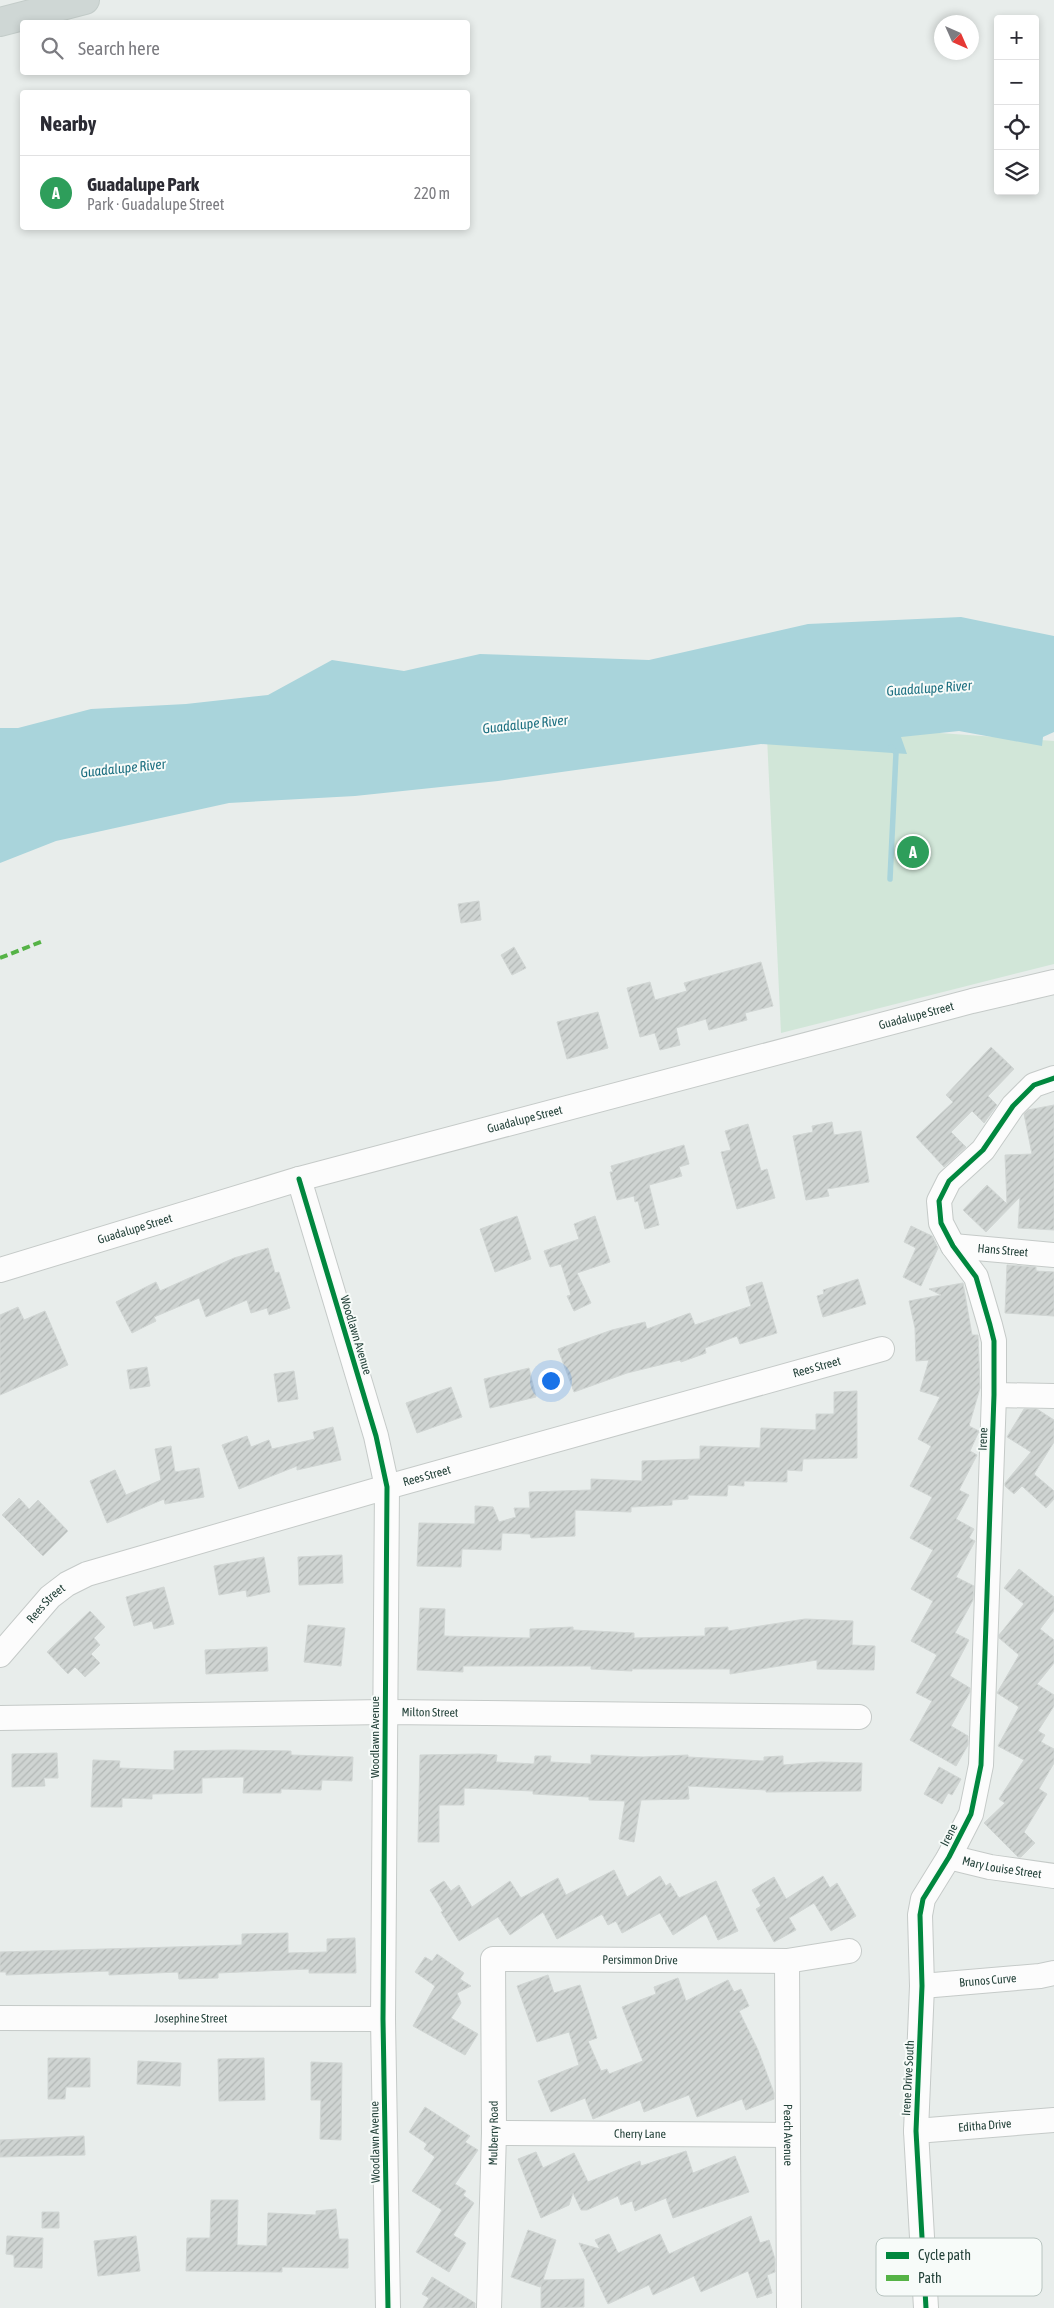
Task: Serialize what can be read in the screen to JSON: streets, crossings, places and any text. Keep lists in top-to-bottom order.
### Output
{
  "streets": {
    "street": [
      "Guadalupe Street",
      "Hans Street",
      "Woodlawn Avenue",
      "Rees Street",
      "Irene",
      "Milton Street",
      "Mary Louise Street",
      "Persimmon Drive",
      "Brunos Curve",
      "Josephine Street",
      "Irene Drive South",
      "Editha Drive",
      "Mulberry Road",
      "Cherry Lane",
      "Peach Avenue"
    ]
  },
  "crossings": [
    ["Guadalupe Street", "Woodlawn Avenue"],
    ["Hans Street", "Irene"],
    ["Woodlawn Avenue", "Rees Street"],
    ["Woodlawn Avenue", "Milton Street"],
    ["Woodlawn Avenue", "Josephine Street"],
    ["Irene", "Mary Louise Street"],
    ["Irene", "Irene Drive South"],
    ["Mary Louise Street", "Irene Drive South"],
    ["Persimmon Drive", "Mulberry Road"],
    ["Persimmon Drive", "Peach Avenue"],
    ["Brunos Curve", "Irene Drive South"],
    ["Irene Drive South", "Editha Drive"],
    ["Mulberry Road", "Cherry Lane"],
    ["Cherry Lane", "Peach Avenue"]
  ],
  "water": ["Guadalupe River"],
  "legend": ["Cycle path", "Path"],
  "north": "bottom right",
  "page": {
    "map_buttons": ["+", "−"],
    "search": "Search here",
    "heading": "Nearby",
    "list": [
      {
        "mark": "A",
        "name": "Guadalupe Park",
        "note": "Park · Guadalupe Street",
        "value": "220 m"
      }
    ],
    "pins": "A"
  }
}
